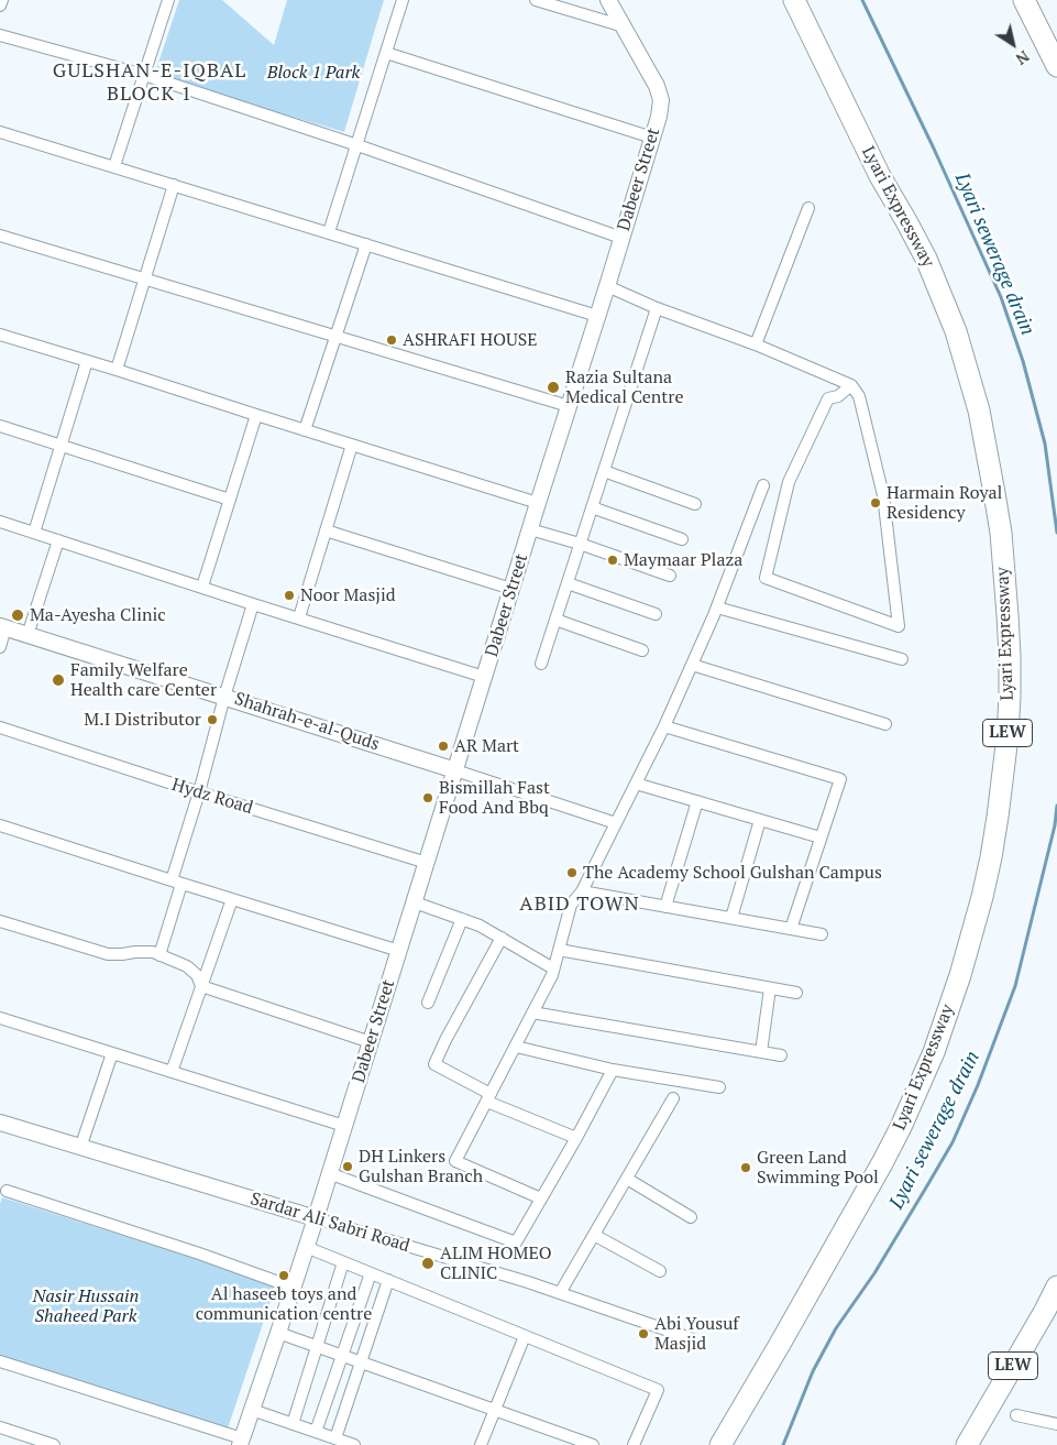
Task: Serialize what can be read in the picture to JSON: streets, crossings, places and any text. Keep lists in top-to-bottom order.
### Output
{
  "streets": {
    "highway": ["Lyari Expressway", "LEW"],
    "street": [
      "Dabeer Street",
      "Shahrah-e-al-Quds",
      "Hydz Road",
      "Sardar Ali Sabri Road"
    ]
  },
  "crossings": [
    ["Dabeer Street", "Shahrah-e-al-Quds"],
    ["Dabeer Street", "Hydz Road"],
    ["Dabeer Street", "Sardar Ali Sabri Road"]
  ],
  "districts": ["GULSHAN-E-IQBAL BLOCK 1", "ABID TOWN"],
  "water": ["Lyari sewerage drain"],
  "parks": ["Block 1 Park", "Nasir Hussain Shaheed Park"],
  "places": [
    "ASHRAFI HOUSE",
    "Razia Sultana Medical Centre",
    "Harmain Royal Residency",
    "Maymaar Plaza",
    "Noor Masjid",
    "Ma-Ayesha Clinic",
    "Family Welfare Health care Center",
    "M.I Distributor",
    "AR Mart",
    "Bismillah Fast Food And Bbq",
    "The Academy School Gulshan Campus",
    "DH Linkers Gulshan Branch",
    "Green Land Swimming Pool",
    "ALIM HOMEO CLINIC",
    "Al haseeb toys and communication centre",
    "Abi Yousuf Masjid"
  ],
  "north": "bottom right"
}
